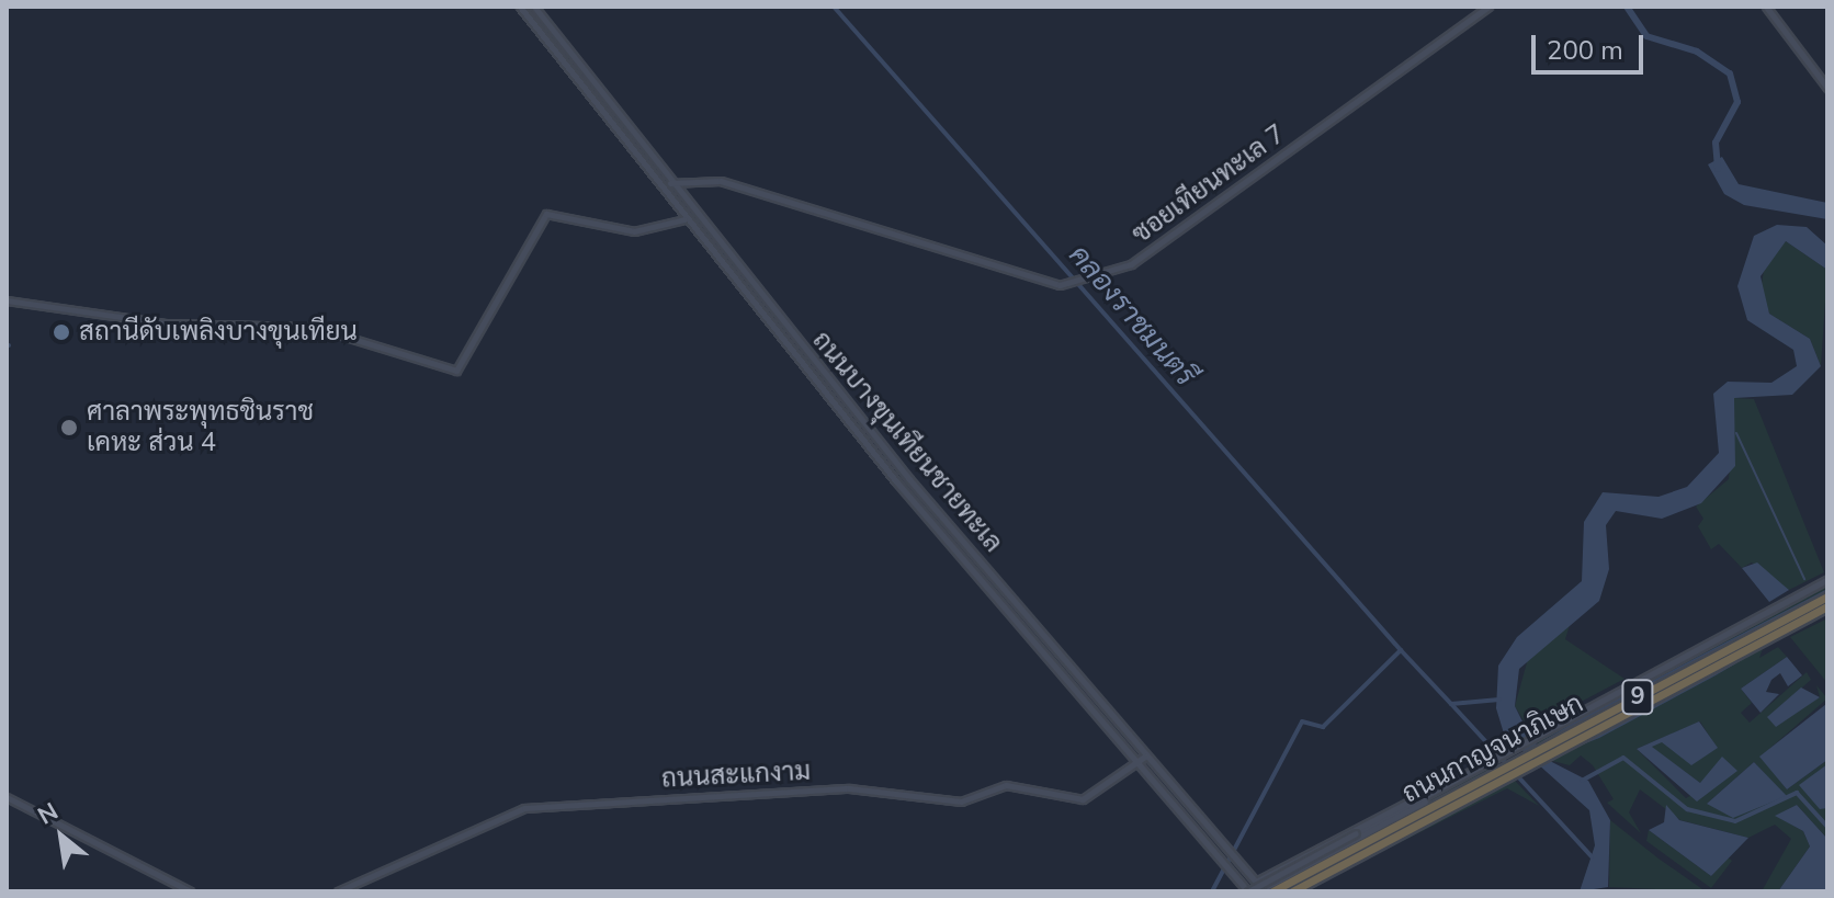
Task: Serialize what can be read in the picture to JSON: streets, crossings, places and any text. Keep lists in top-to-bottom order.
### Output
{
  "streets": {
    "highway": ["9", "ถนนกาญจนาภิเษก"],
    "main road": ["ซอยเทียนทะเล 7", "ถนนบางขุนเทียนชายทะเล", "ถนนสะแกงาม"]
  },
  "crossings": [
    ["ซอยเทียนทะเล 7", "ถนนบางขุนเทียนชายทะเล"],
    ["ถนนบางขุนเทียนชายทะเล", "ถนนสะแกงาม"]
  ],
  "water": ["คลองราชมนตรี"],
  "places": ["สถานีดับเพลิงบางขุนเทียน", "ศาลาพระพุทธชินราช เคหะ ส่วน 4"],
  "scale_bar": "200 m",
  "north": "top left"
}
